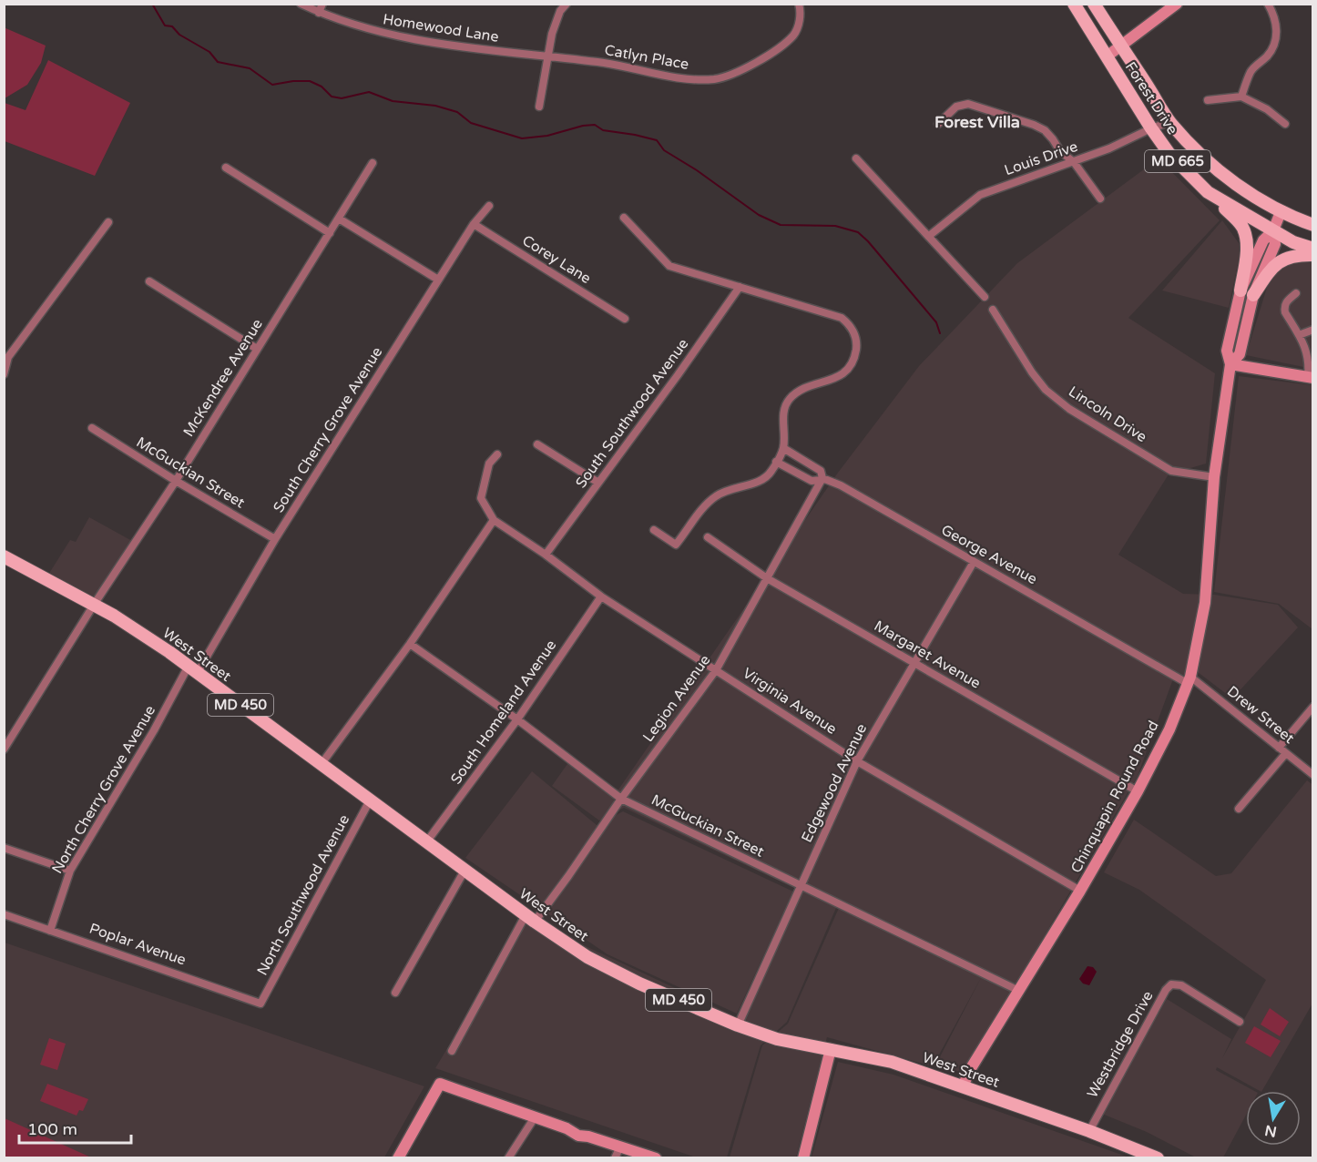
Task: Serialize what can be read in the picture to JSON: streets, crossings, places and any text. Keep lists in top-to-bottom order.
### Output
{
  "streets": {
    "main road": [
      "Forest Drive",
      "MD 665",
      "West Street",
      "MD 450",
      "Chinquapin Round Road"
    ],
    "street": [
      "Homewood Lane",
      "Catlyn Place",
      "Louis Drive",
      "Corey Lane",
      "McKendree Avenue",
      "South Southwood Avenue",
      "Lincoln Drive",
      "South Cherry Grove Avenue",
      "McGuckian Street",
      "George Avenue",
      "Margaret Avenue",
      "Legion Avenue",
      "Virginia Avenue",
      "South Homeland Avenue",
      "Drew Street",
      "Edgewood Avenue",
      "North Cherry Grove Avenue",
      "North Southwood Avenue",
      "Poplar Avenue",
      "Westbridge Drive"
    ]
  },
  "crossings": [
    ["Homewood Lane", "Catlyn Place"],
    ["Forest Drive", "Louis Drive"],
    ["Forest Drive", "MD 665"],
    ["Forest Drive", "Chinquapin Round Road"],
    ["MD 665", "Chinquapin Round Road"],
    ["Corey Lane", "South Cherry Grove Avenue"],
    ["McKendree Avenue", "McGuckian Street"],
    ["McKendree Avenue", "West Street"],
    ["South Southwood Avenue", "Virginia Avenue"],
    ["Lincoln Drive", "Chinquapin Round Road"],
    ["South Cherry Grove Avenue", "McGuckian Street"],
    ["South Cherry Grove Avenue", "West Street"],
    ["South Cherry Grove Avenue", "North Cherry Grove Avenue"],
    ["McGuckian Street", "Legion Avenue"],
    ["McGuckian Street", "South Homeland Avenue"],
    ["McGuckian Street", "Edgewood Avenue"],
    ["McGuckian Street", "Chinquapin Round Road"],
    ["George Avenue", "Legion Avenue"],
    ["George Avenue", "Drew Street"],
    ["George Avenue", "Edgewood Avenue"],
    ["George Avenue", "Chinquapin Round Road"],
    ["West Street", "Legion Avenue"],
    ["West Street", "South Homeland Avenue"],
    ["West Street", "Edgewood Avenue"],
    ["West Street", "North Cherry Grove Avenue"],
    ["West Street", "Chinquapin Round Road"],
    ["West Street", "North Southwood Avenue"],
    ["West Street", "Westbridge Drive"],
    ["Margaret Avenue", "Legion Avenue"],
    ["Margaret Avenue", "Edgewood Avenue"],
    ["Margaret Avenue", "Chinquapin Round Road"],
    ["Legion Avenue", "Virginia Avenue"],
    ["Virginia Avenue", "South Homeland Avenue"],
    ["Virginia Avenue", "Edgewood Avenue"],
    ["Virginia Avenue", "Chinquapin Round Road"],
    ["Drew Street", "Chinquapin Round Road"],
    ["North Cherry Grove Avenue", "Poplar Avenue"],
    ["North Southwood Avenue", "Poplar Avenue"]
  ],
  "districts": ["Forest Villa"],
  "scale_bar": "100 m",
  "north": "bottom"
}
